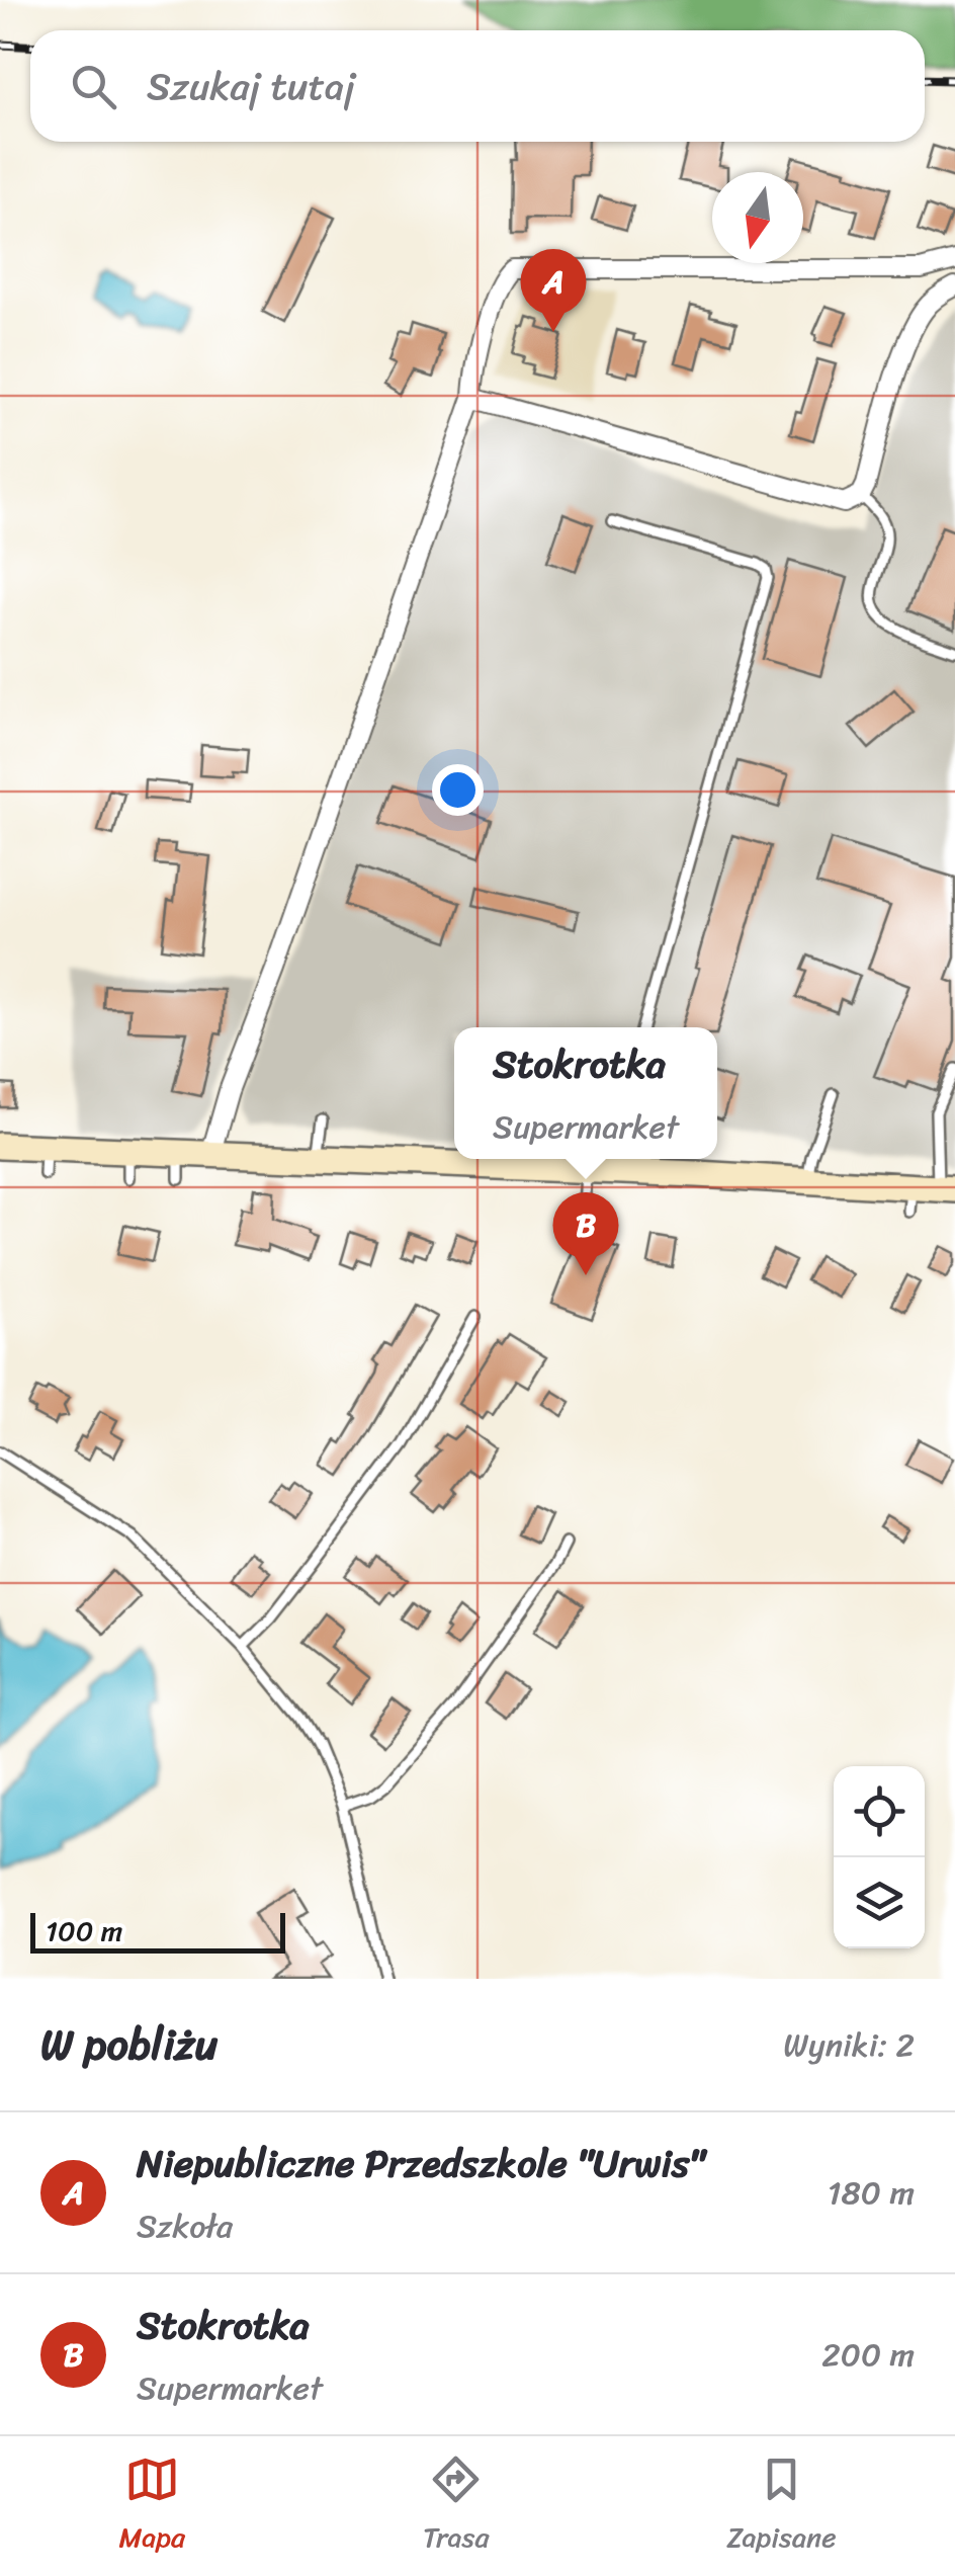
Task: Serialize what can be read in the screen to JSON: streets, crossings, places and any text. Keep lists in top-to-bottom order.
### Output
{
  "scale_bar": "100 m",
  "north": "bottom",
  "page": {
    "search": "Szukaj tutaj",
    "pins": ["A", "B"],
    "popup": ["Stokrotka", "Supermarket"],
    "scale": "100 m",
    "heading": ["W pobliżu", "Wyniki: 2"],
    "list": [
      {
        "mark": "A",
        "name": "Niepubliczne Przedszkole \"Urwis\"",
        "note": "Szkoła",
        "value": "180 m"
      },
      {
        "mark": "B",
        "name": "Stokrotka",
        "note": "Supermarket",
        "value": "200 m"
      }
    ],
    "nav": ["Mapa", "Trasa", "Zapisane"]
  }
}
